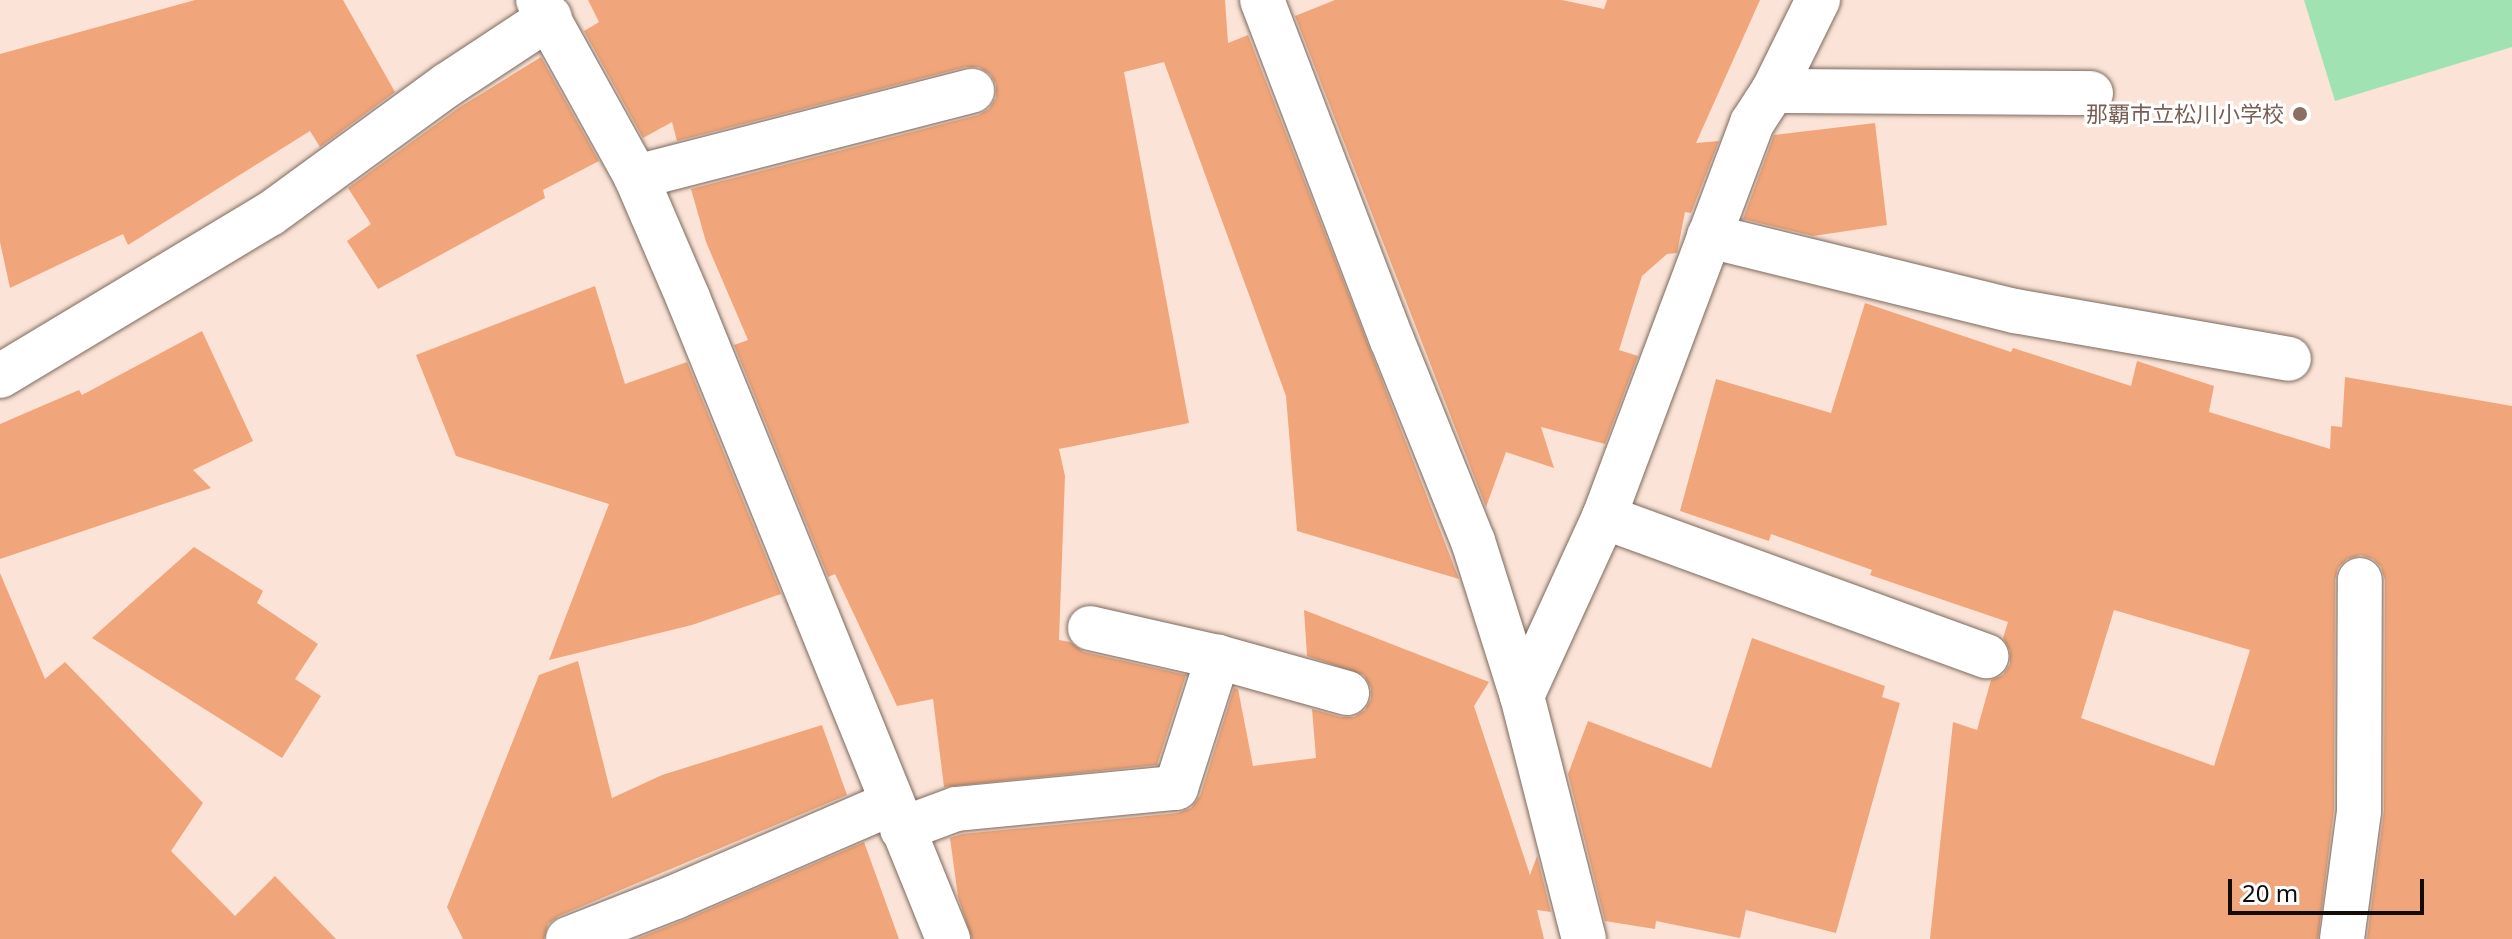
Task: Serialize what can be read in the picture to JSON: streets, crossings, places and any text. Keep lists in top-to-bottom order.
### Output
{
  "places": ["那覇市立松川小学校"],
  "scale_bar": "20 m"
}
